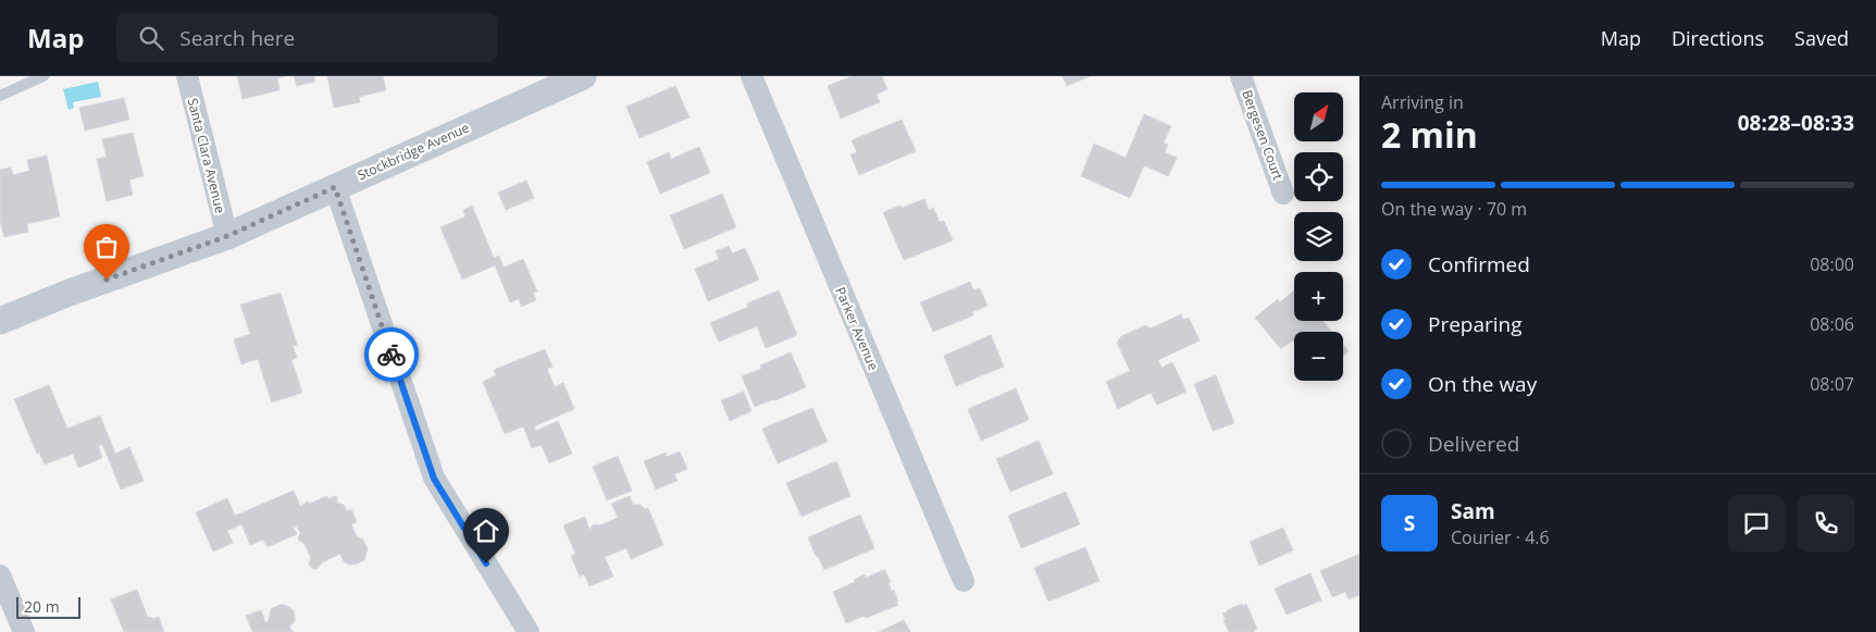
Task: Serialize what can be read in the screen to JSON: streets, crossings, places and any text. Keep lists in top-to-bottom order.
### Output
{
  "streets": {
    "street": [
      "Bergesen Court",
      "Stockbridge Avenue",
      "Santa Clara Avenue",
      "Parker Avenue"
    ]
  },
  "crossings": [
    ["Stockbridge Avenue", "Santa Clara Avenue"]
  ],
  "scale_bar": "20 m",
  "north": "top right",
  "page": {
    "header": "Map",
    "search": "Search here",
    "nav": ["Map", "Directions", "Saved"],
    "heading": ["2 min", "Arriving in", "08:28–08:33"],
    "panel": ["Sam", "Courier · 4.6"],
    "map_buttons": ["+", "−"],
    "bar": "On the way · 70 m",
    "list": [
      ["Confirmed", "08:00"],
      ["Preparing", "08:06"],
      ["On the way", "08:07"],
      "Delivered"
    ],
    "round": "S",
    "scale": "20 m"
  }
}
